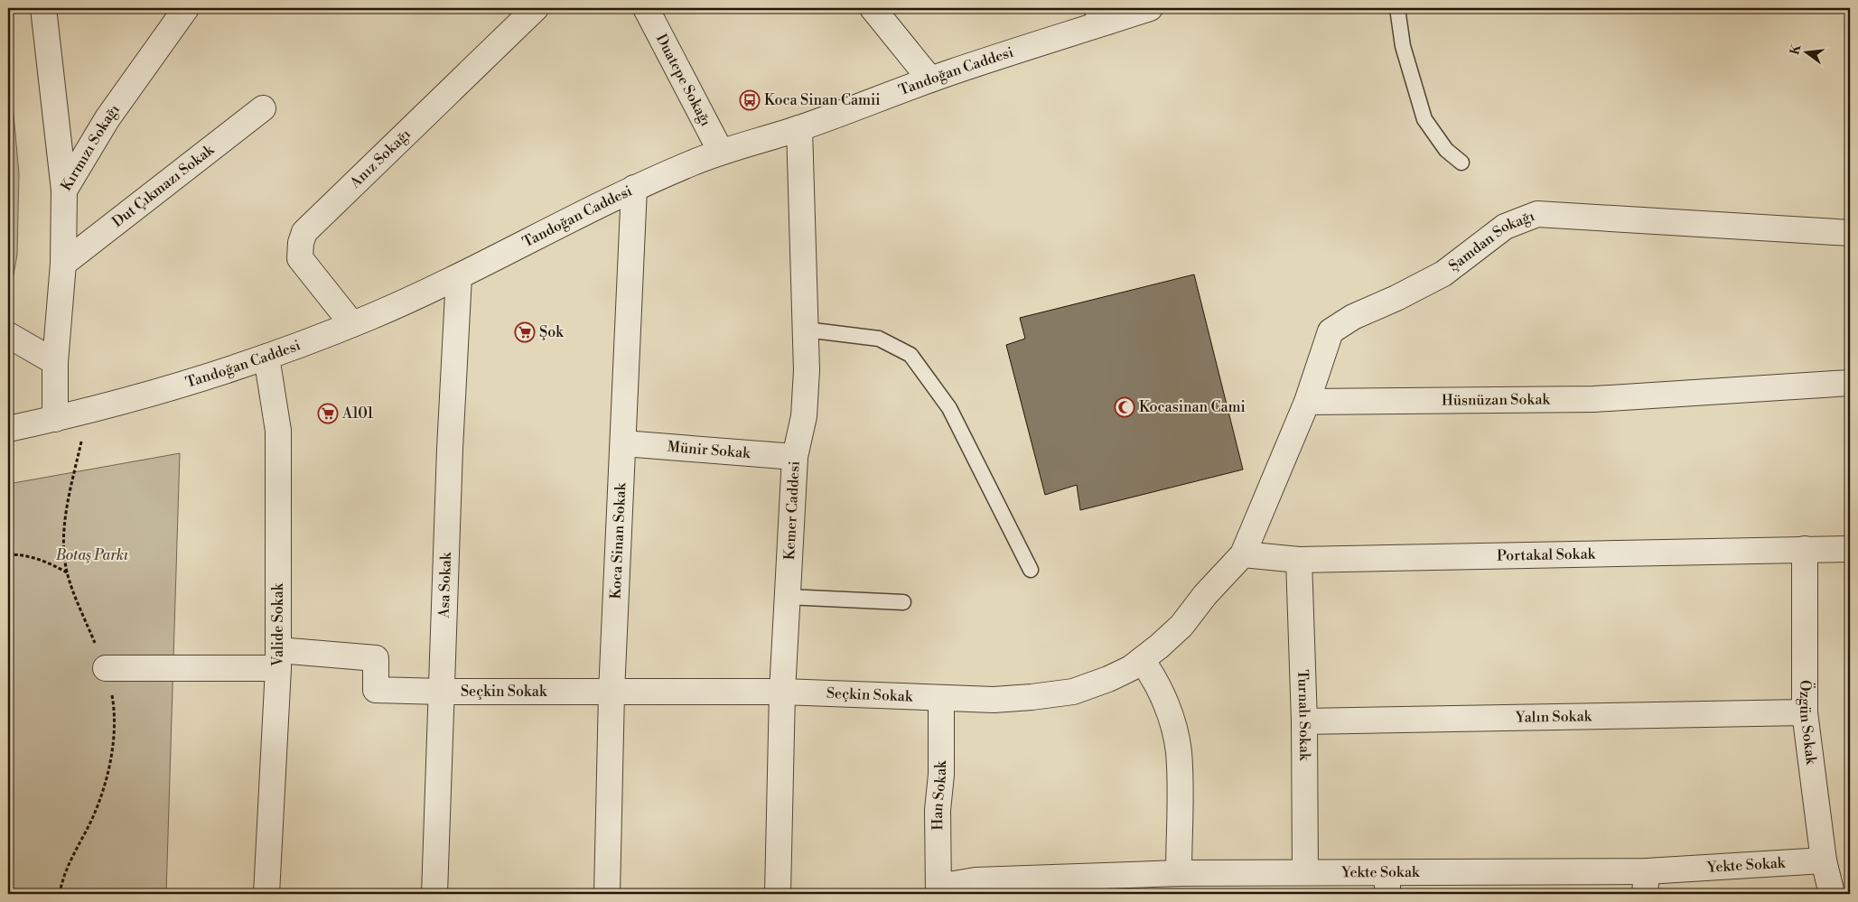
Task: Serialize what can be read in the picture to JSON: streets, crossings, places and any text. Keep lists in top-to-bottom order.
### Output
{
  "streets": {
    "street": [
      "Tandoğan Caddesi",
      "Duatepe Sokağı",
      "Kırmızı Sokağı",
      "Anız Sokağı",
      "Dut Çıkmazı Sokak",
      "Şamdan Sokağı",
      "Hüsnüzan Sokak",
      "Münir Sokak",
      "Kemer Caddesi",
      "Koca Sinan Sokak",
      "Portakal Sokak",
      "Asa Sokak",
      "Valide Sokak",
      "Seçkin Sokak",
      "Turnalı Sokak",
      "Yalın Sokak",
      "Özgün Sokak",
      "Han Sokak",
      "Yekte Sokak"
    ]
  },
  "crossings": [
    ["Tandoğan Caddesi", "Duatepe Sokağı"],
    ["Tandoğan Caddesi", "Kırmızı Sokağı"],
    ["Tandoğan Caddesi", "Anız Sokağı"],
    ["Tandoğan Caddesi", "Kemer Caddesi"],
    ["Tandoğan Caddesi", "Koca Sinan Sokak"],
    ["Tandoğan Caddesi", "Asa Sokak"],
    ["Tandoğan Caddesi", "Valide Sokak"],
    ["Kırmızı Sokağı", "Dut Çıkmazı Sokak"],
    ["Şamdan Sokağı", "Hüsnüzan Sokak"],
    ["Münir Sokak", "Kemer Caddesi"],
    ["Münir Sokak", "Koca Sinan Sokak"],
    ["Kemer Caddesi", "Seçkin Sokak"],
    ["Koca Sinan Sokak", "Seçkin Sokak"],
    ["Portakal Sokak", "Seçkin Sokak"],
    ["Portakal Sokak", "Turnalı Sokak"],
    ["Portakal Sokak", "Özgün Sokak"],
    ["Asa Sokak", "Seçkin Sokak"],
    ["Valide Sokak", "Seçkin Sokak"],
    ["Seçkin Sokak", "Han Sokak"],
    ["Turnalı Sokak", "Yalın Sokak"],
    ["Turnalı Sokak", "Yekte Sokak"],
    ["Yalın Sokak", "Özgün Sokak"],
    ["Özgün Sokak", "Yekte Sokak"],
    ["Han Sokak", "Yekte Sokak"]
  ],
  "parks": ["Botaş Parkı"],
  "places": {
    "bus stop": ["Koca Sinan Camii"],
    "supermarket": ["Şok", "A101"],
    "mosque": ["Kocasinan Cami"]
  },
  "north": "left"
}
